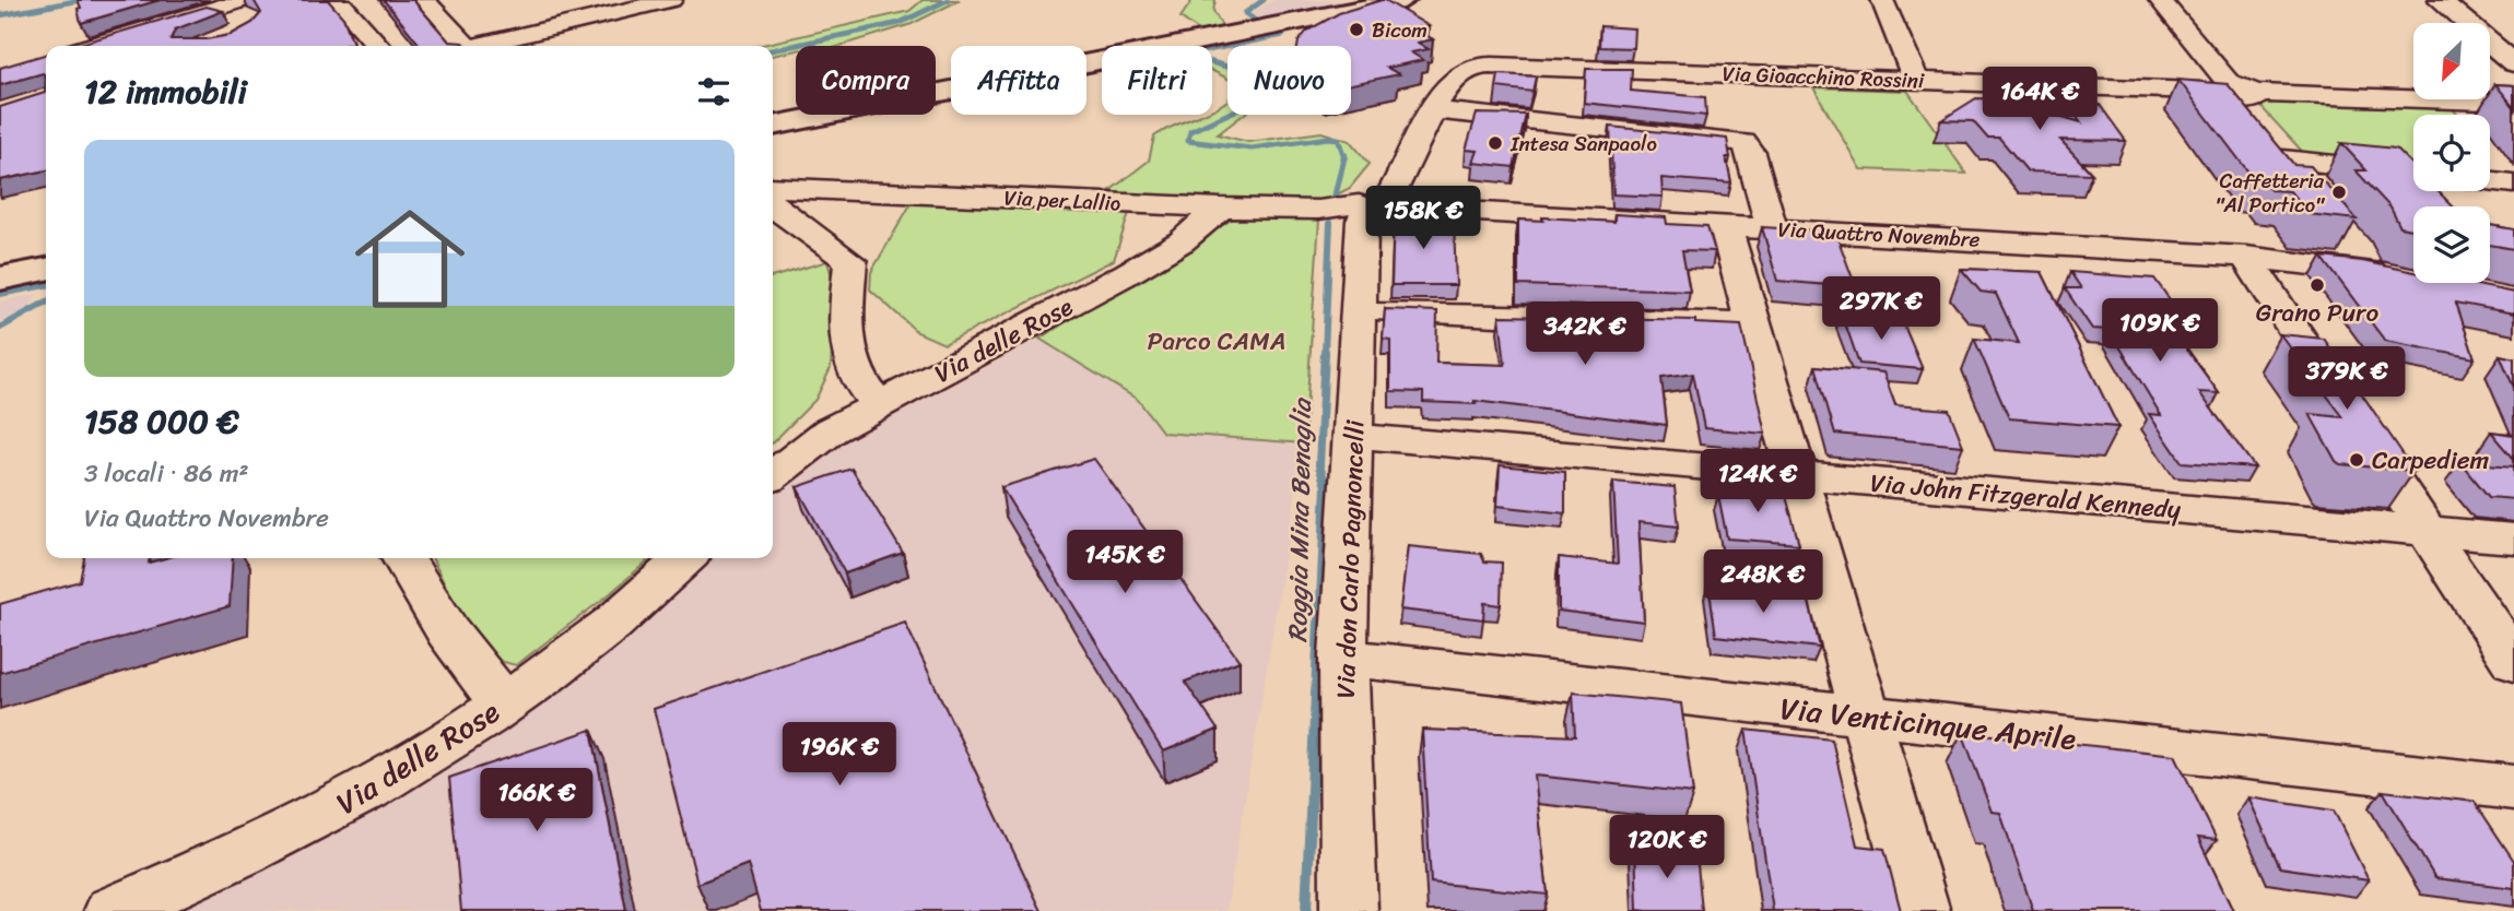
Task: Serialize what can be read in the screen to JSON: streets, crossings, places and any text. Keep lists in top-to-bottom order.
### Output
{
  "streets": {
    "street": [
      "Via Gioacchino Rossini",
      "Via per Lallio",
      "Via Quattro Novembre",
      "Via delle Rose",
      "Via John Fitzgerald Kennedy",
      "Via don Carlo Pagnoncelli",
      "Via Venticinque Aprile"
    ]
  },
  "crossings": [
    ["Via Gioacchino Rossini", "Via don Carlo Pagnoncelli"],
    ["Via per Lallio", "Via Quattro Novembre"],
    ["Via per Lallio", "Via don Carlo Pagnoncelli"],
    ["Via Quattro Novembre", "Via don Carlo Pagnoncelli"],
    ["Via John Fitzgerald Kennedy", "Via don Carlo Pagnoncelli"],
    ["Via don Carlo Pagnoncelli", "Via Venticinque Aprile"]
  ],
  "water": ["Roggia Mina Benaglia"],
  "parks": ["Parco CAMA"],
  "places": [
    "Bicom",
    "Intesa Sanpaolo",
    "Caffetteria \"Al Portico\"",
    "Grano Puro",
    "Carpediem"
  ],
  "north": "bottom left",
  "page": {
    "chip": [
      "Compra",
      "Affitta",
      "Filtri",
      "Nuovo"
    ],
    "heading": "12 immobili",
    "price": [
      "164K €",
      "158K €",
      "297K €",
      "109K €",
      "342K €",
      "379K €",
      "124K €",
      "145K €",
      "248K €",
      "196K €",
      "166K €",
      "120K €"
    ],
    "list": [
      {
        "name": "158 000 €",
        "note": "3 locali · 86 m² · Via Quattro Novembre"
      }
    ]
  }
}
